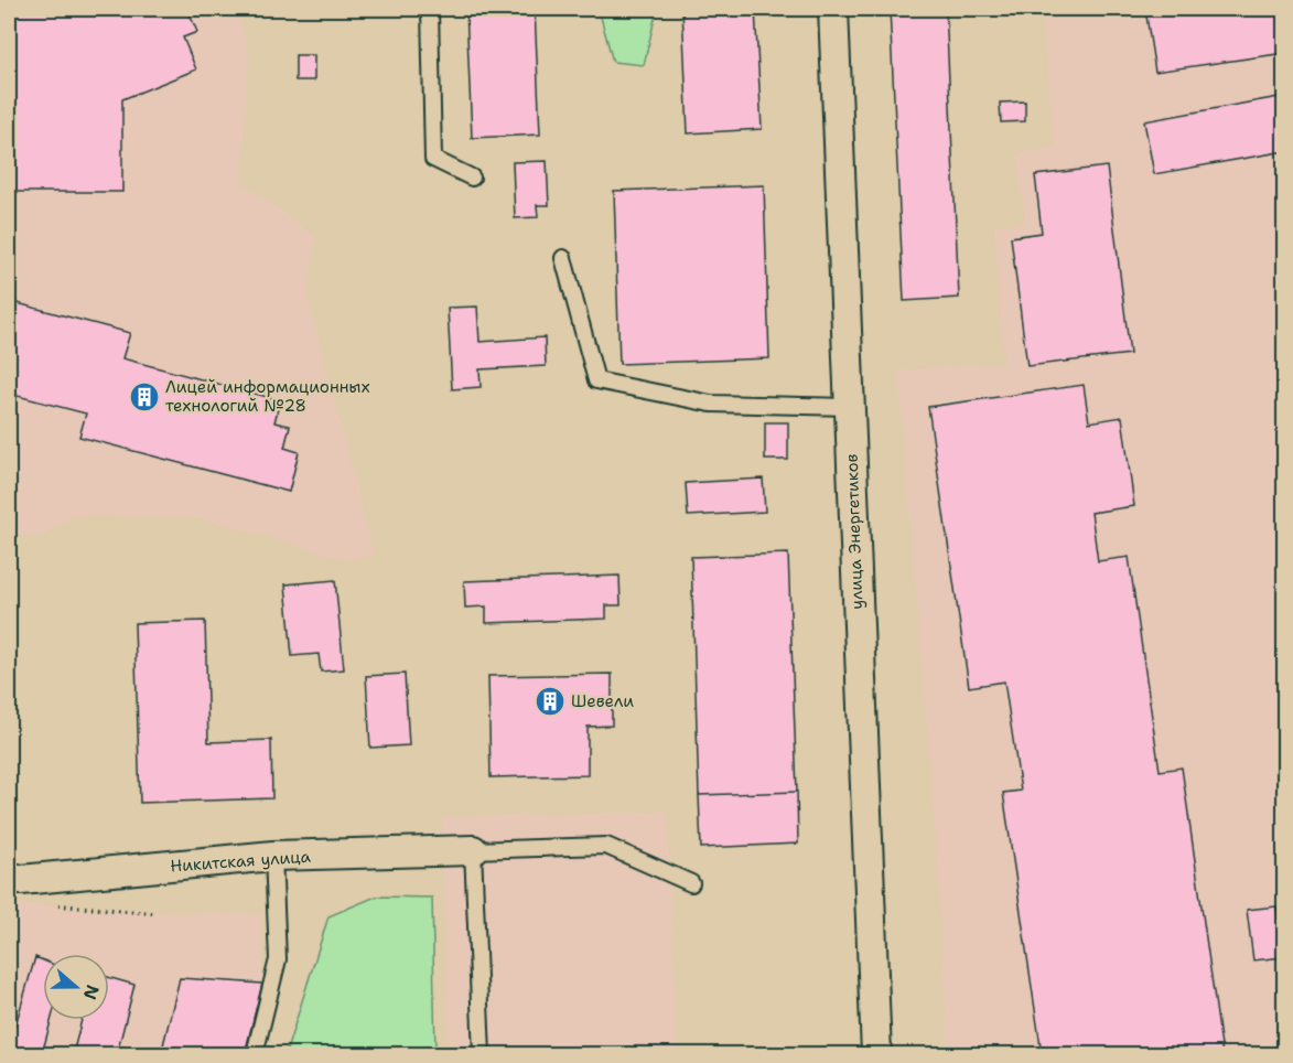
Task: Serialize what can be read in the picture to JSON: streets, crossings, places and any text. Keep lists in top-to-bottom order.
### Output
{
  "streets": {
    "street": ["улица Энергетиков", "Никитская улица"]
  },
  "places": {
    "building": ["Лицей информационных технологий №28", "Шевели"]
  },
  "north": "right"
}
